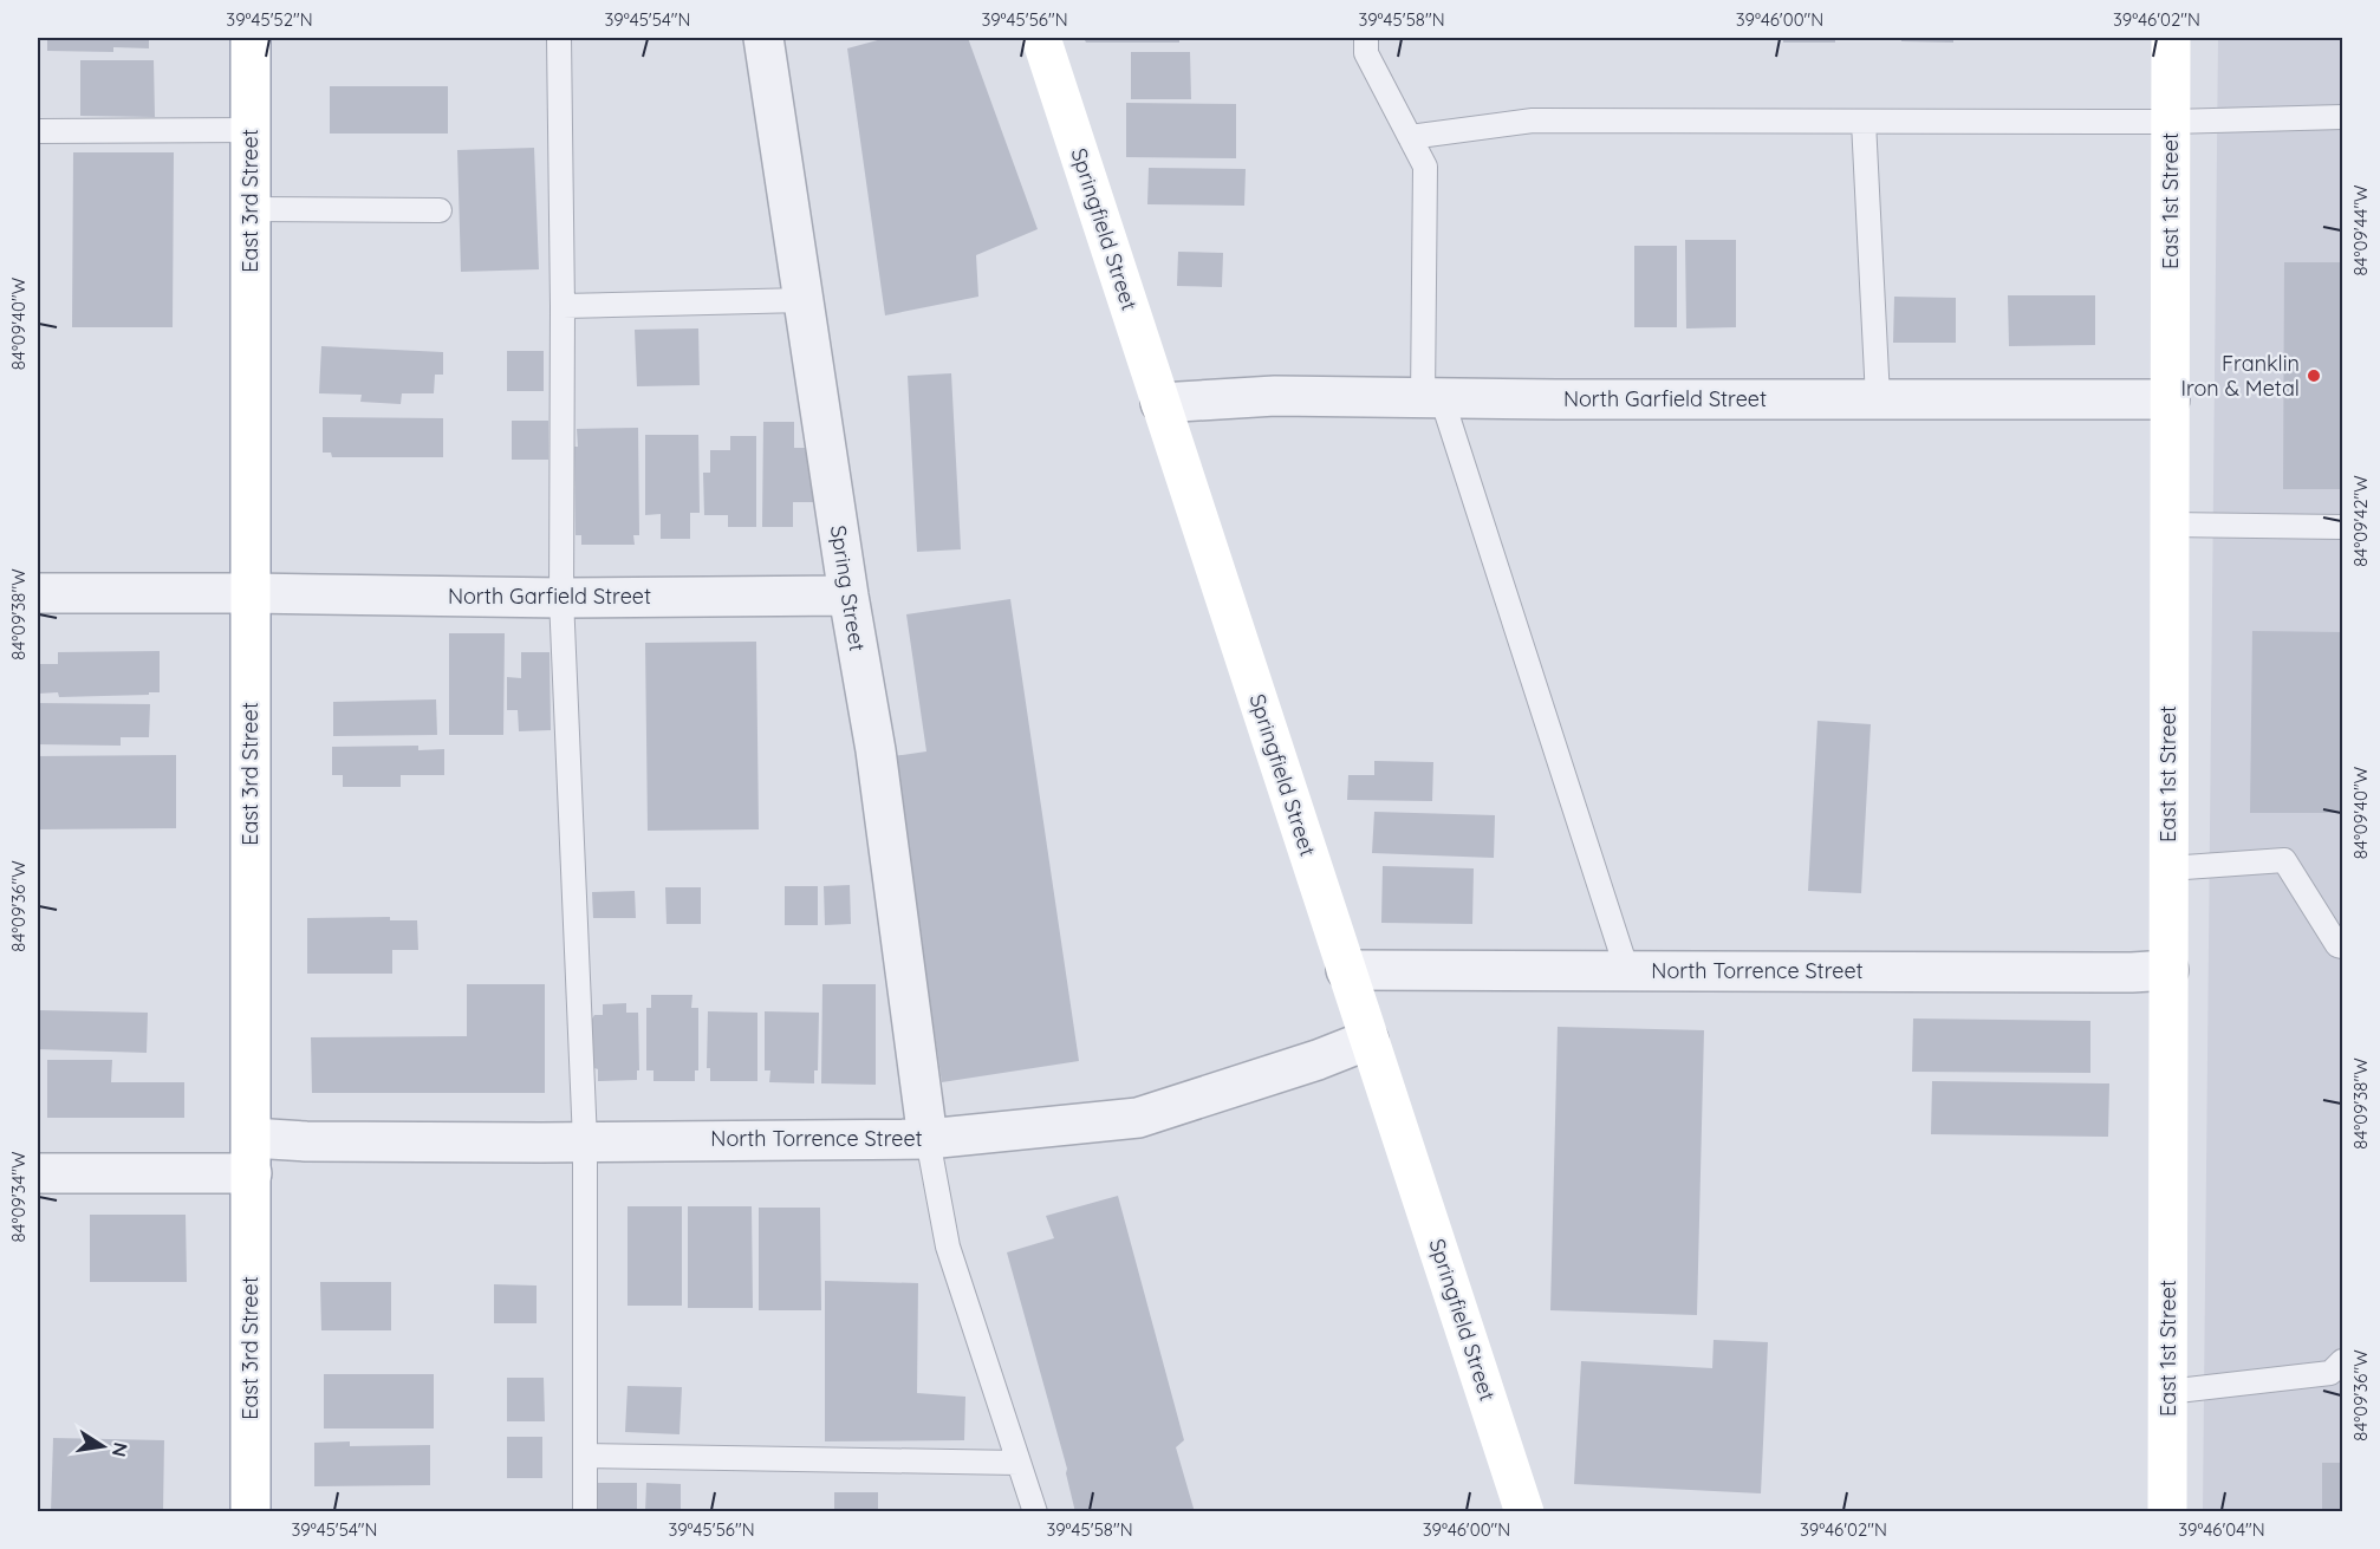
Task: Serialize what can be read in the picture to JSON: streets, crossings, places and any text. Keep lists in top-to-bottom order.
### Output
{
  "streets": {
    "main road": ["East 3rd Street", "East 1st Street", "Springfield Street"],
    "street": ["North Garfield Street", "Spring Street", "North Torrence Street"]
  },
  "crossings": [
    ["East 3rd Street", "North Garfield Street"],
    ["East 3rd Street", "North Torrence Street"],
    ["East 1st Street", "North Garfield Street"],
    ["East 1st Street", "North Torrence Street"],
    ["Springfield Street", "North Garfield Street"],
    ["Springfield Street", "North Torrence Street"],
    ["North Garfield Street", "Spring Street"],
    ["Spring Street", "North Torrence Street"]
  ],
  "places": ["Franklin Iron & Metal"],
  "north": "right",
  "coordinates": [
    "39°45'52\"N",
    "39°45'54\"N",
    "39°45'56\"N",
    "39°45'58\"N",
    "39°46'00\"N",
    "39°46'02\"N",
    "84°09'44\"W",
    "84°09'40\"W",
    "84°09'42\"W",
    "84°09'38\"W",
    "84°09'36\"W",
    "84°09'34\"W",
    "39°46'04\"N"
  ]
}
